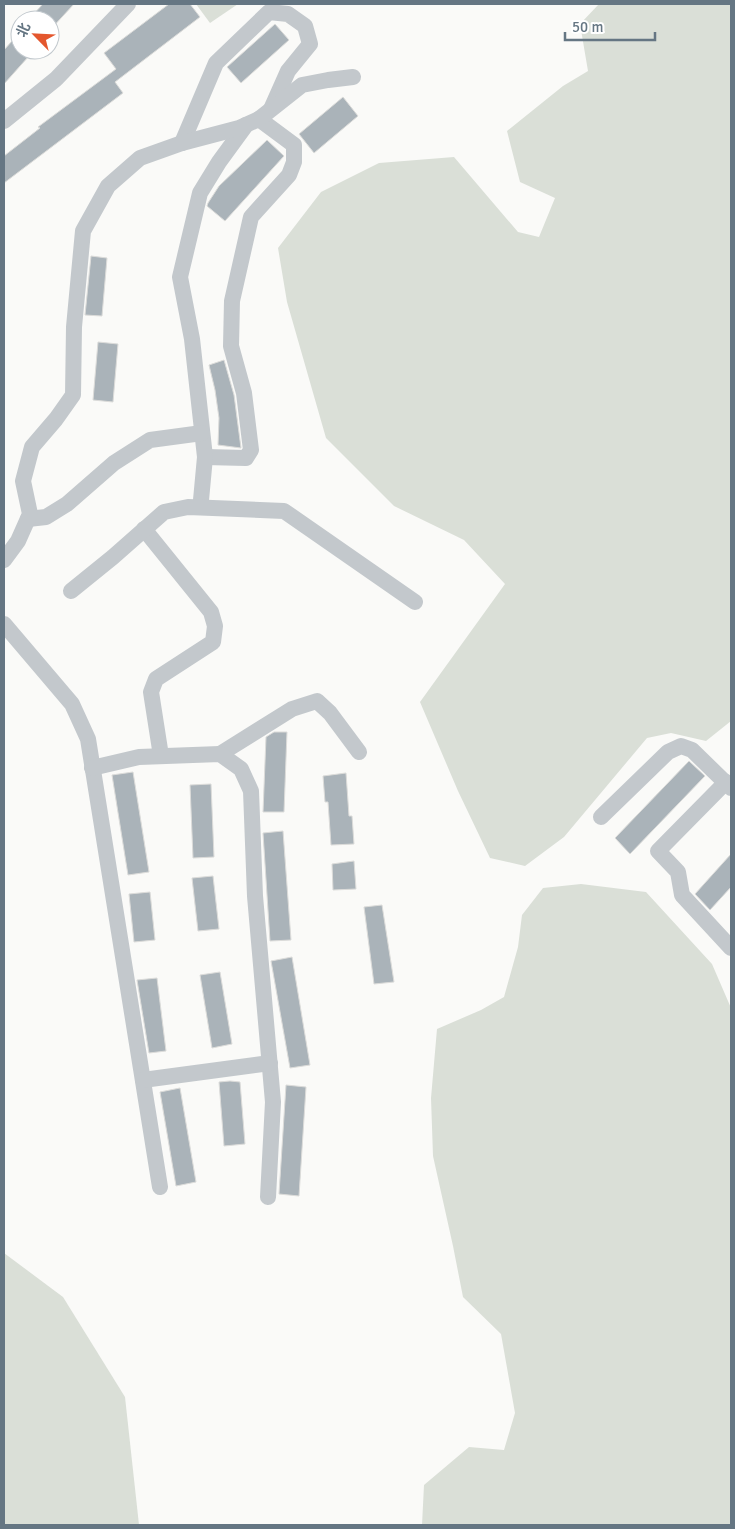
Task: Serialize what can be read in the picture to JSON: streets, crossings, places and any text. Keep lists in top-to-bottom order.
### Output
{
  "scale_bar": "50 m",
  "north": "top left"
}
